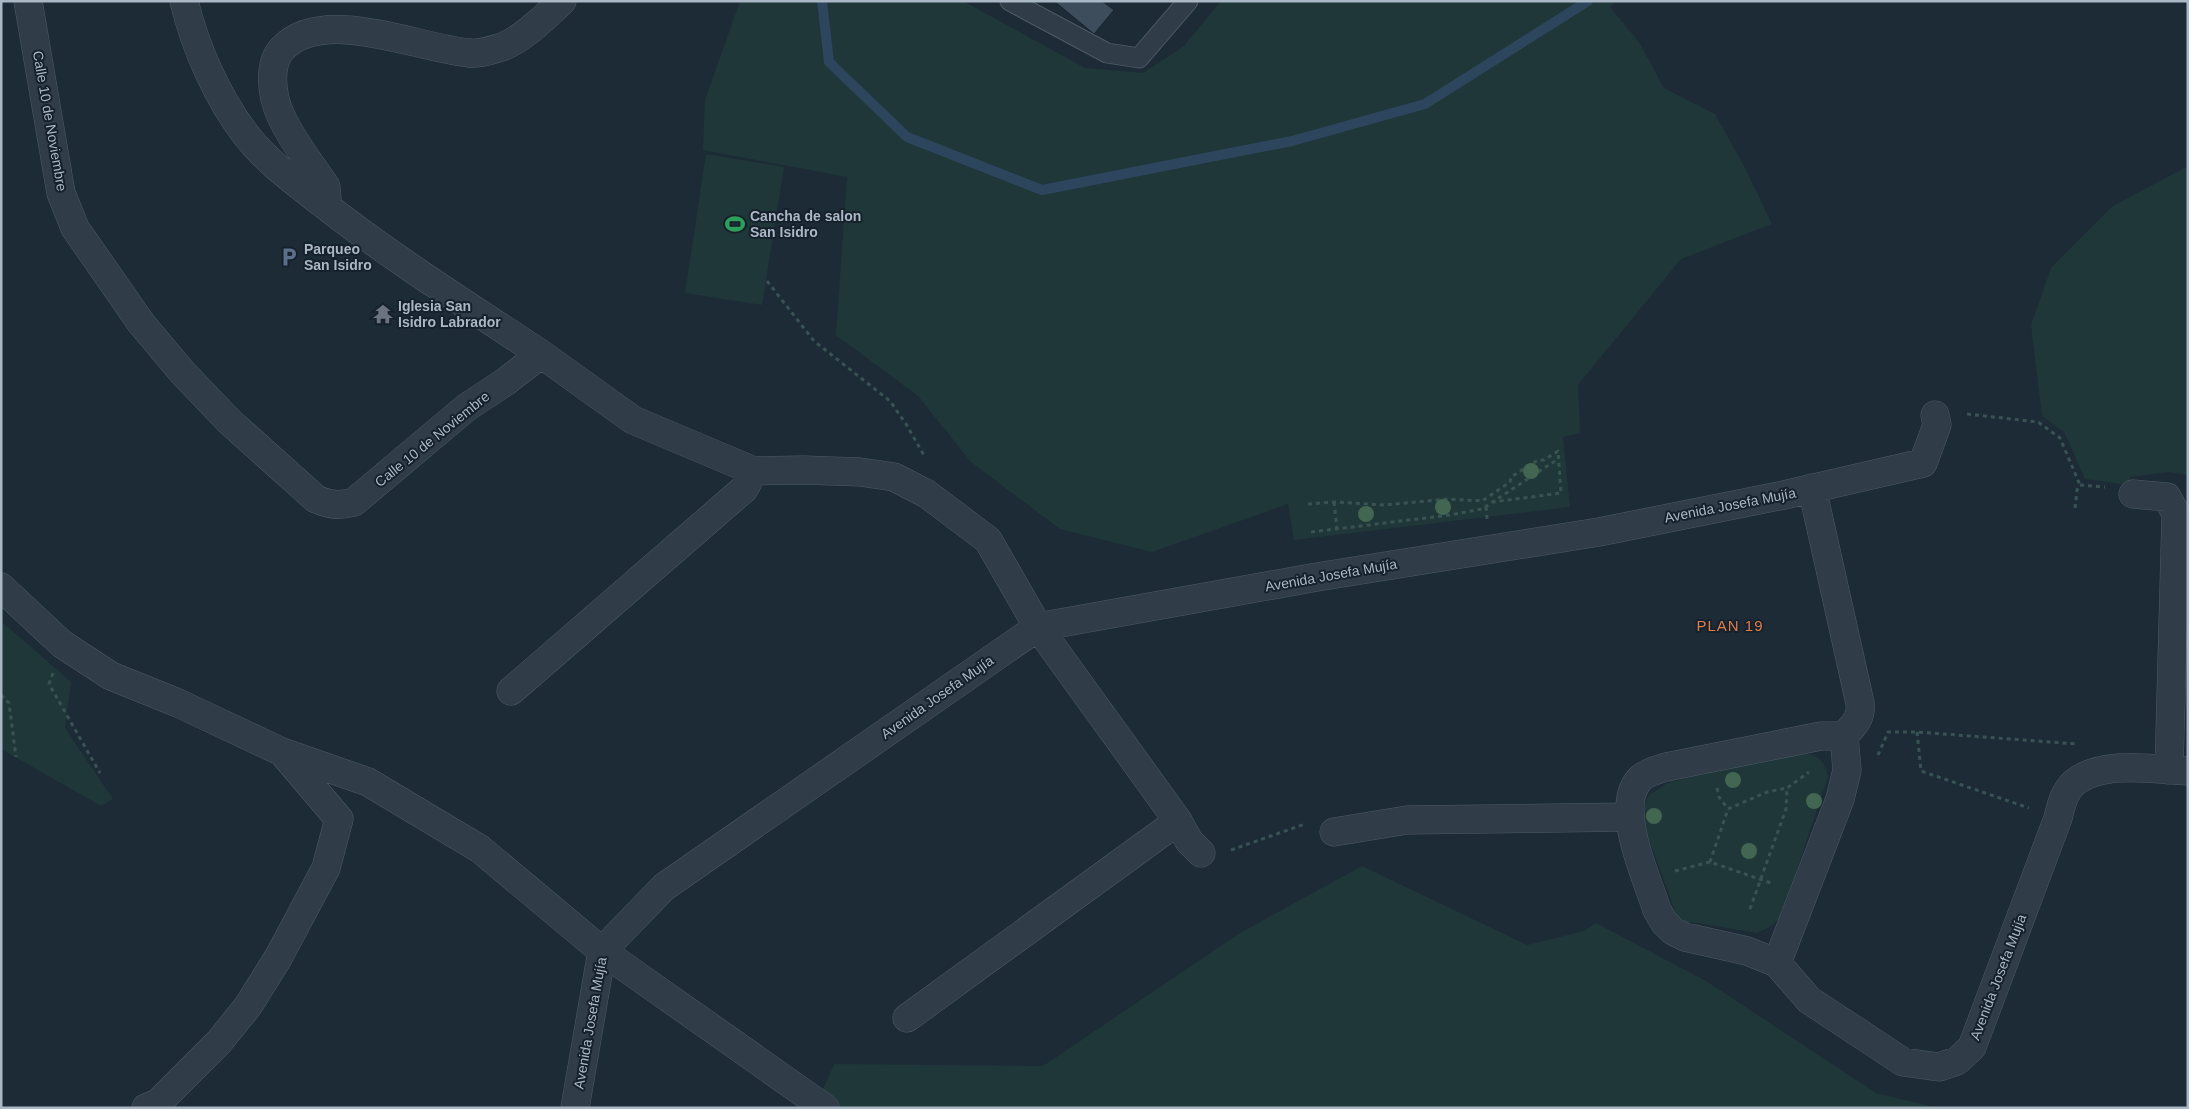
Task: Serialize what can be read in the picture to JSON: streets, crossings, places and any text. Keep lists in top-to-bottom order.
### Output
{
  "streets": {
    "street": ["Calle 10 de Noviembre", "Avenida Josefa Mujía"]
  },
  "districts": ["PLAN 19"],
  "places": {
    "sports": ["Cancha de salon San Isidro"],
    "parking": ["Parqueo San Isidro"],
    "temple": ["Iglesia San Isidro Labrador"]
  }
}
